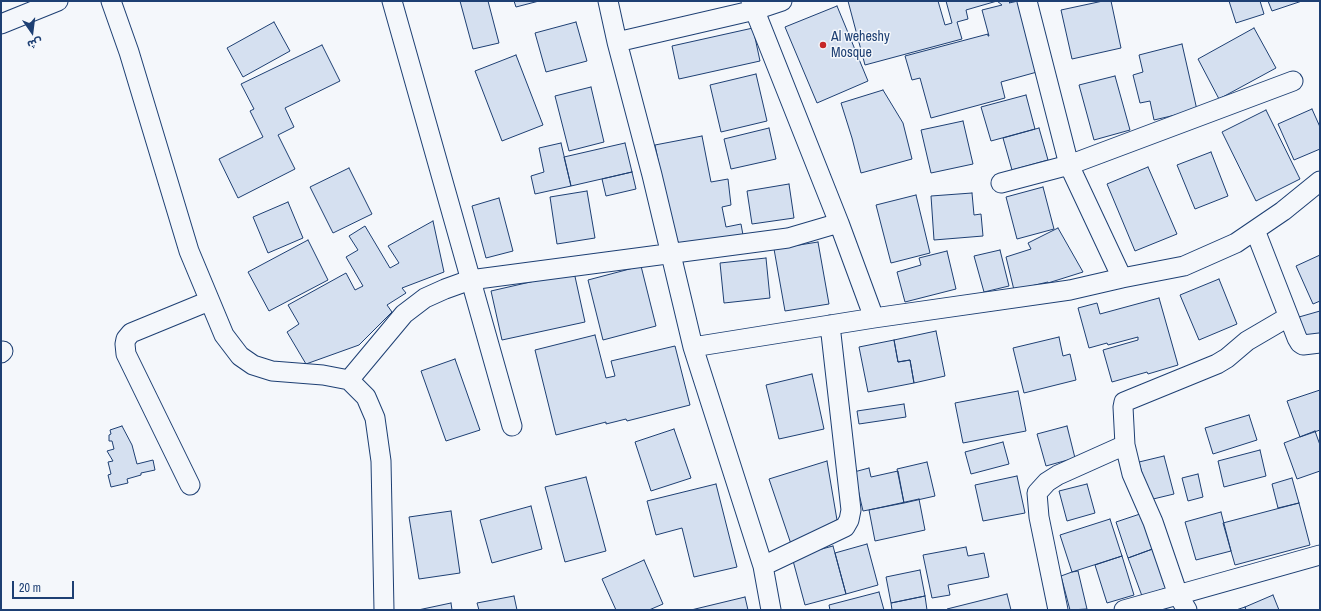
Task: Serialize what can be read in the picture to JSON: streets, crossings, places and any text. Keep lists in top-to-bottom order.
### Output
{
  "places": ["Al weheshy Mosque"],
  "scale_bar": "20 m",
  "north": "bottom"
}
